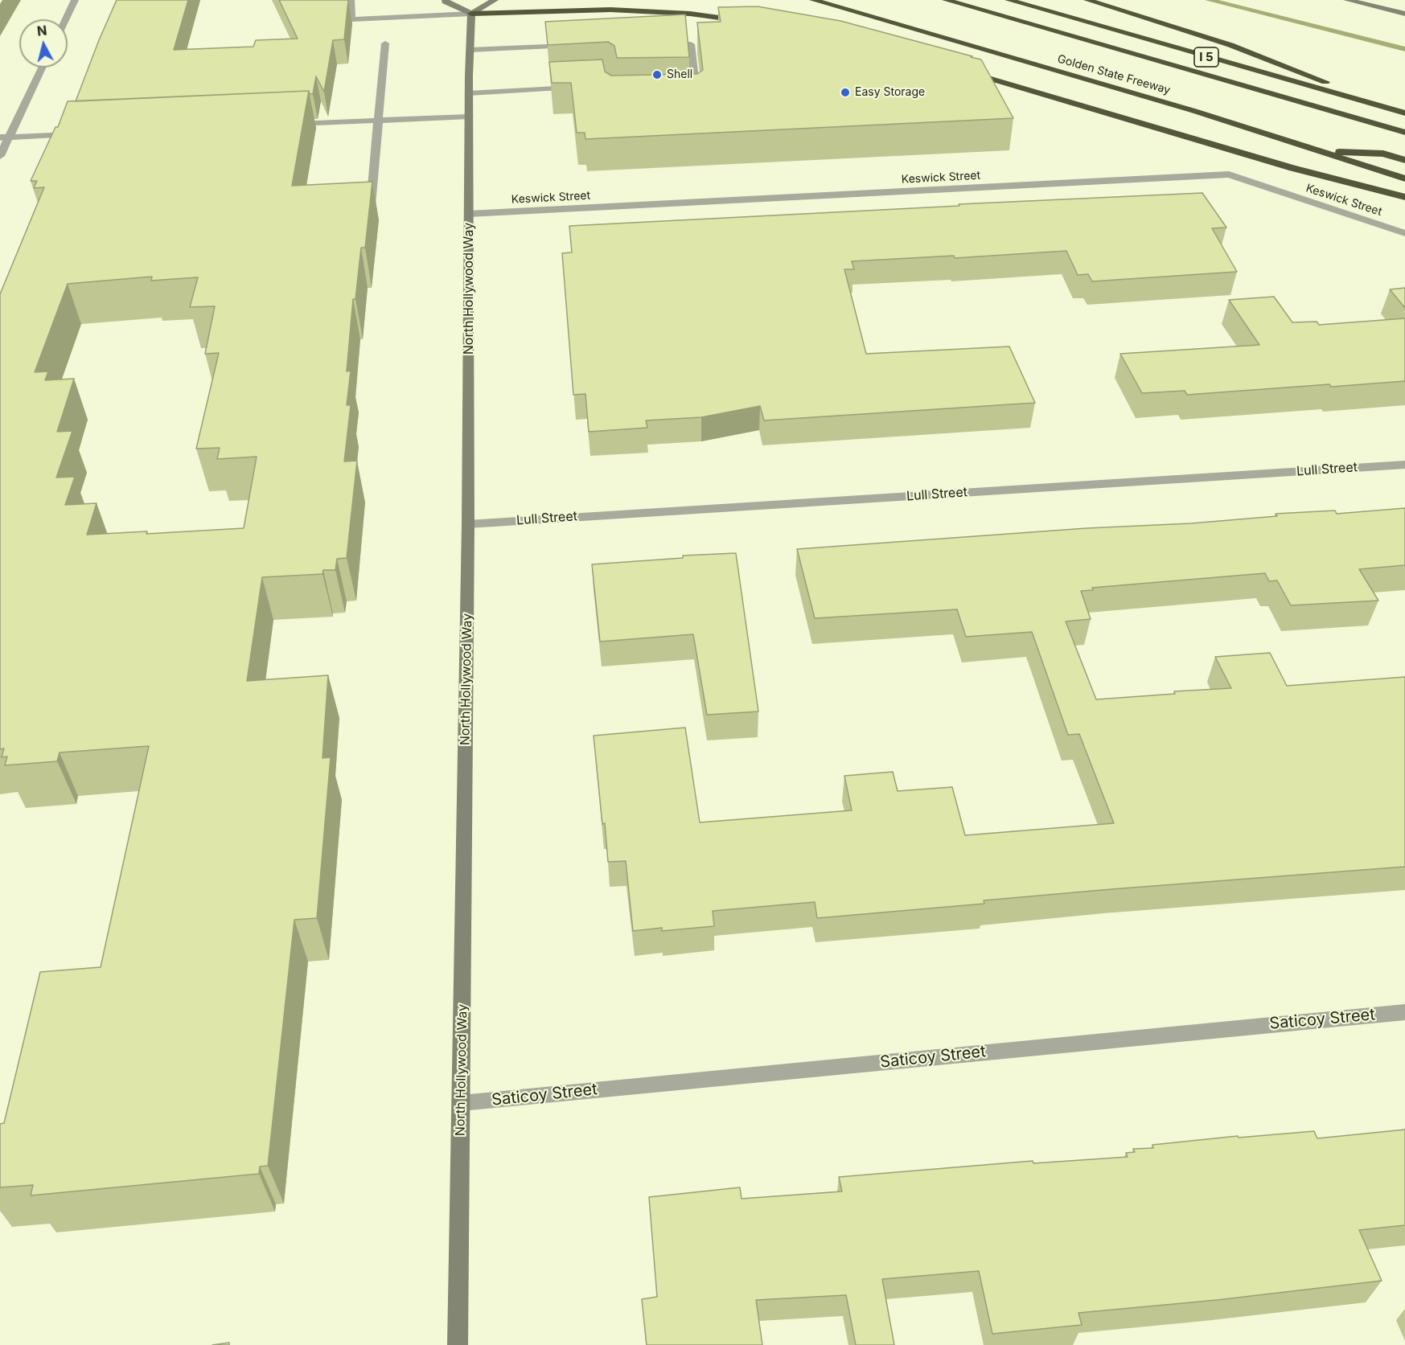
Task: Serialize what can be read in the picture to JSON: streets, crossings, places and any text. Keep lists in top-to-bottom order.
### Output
{
  "streets": {
    "highway": ["I 5", "Golden State Freeway"],
    "main road": ["North Hollywood Way"],
    "street": ["Keswick Street", "Lull Street", "Saticoy Street"]
  },
  "crossings": [
    ["Keswick Street", "North Hollywood Way"],
    ["North Hollywood Way", "Lull Street"],
    ["North Hollywood Way", "Saticoy Street"]
  ],
  "places": ["Shell", "Easy Storage"],
  "north": "top"
}
